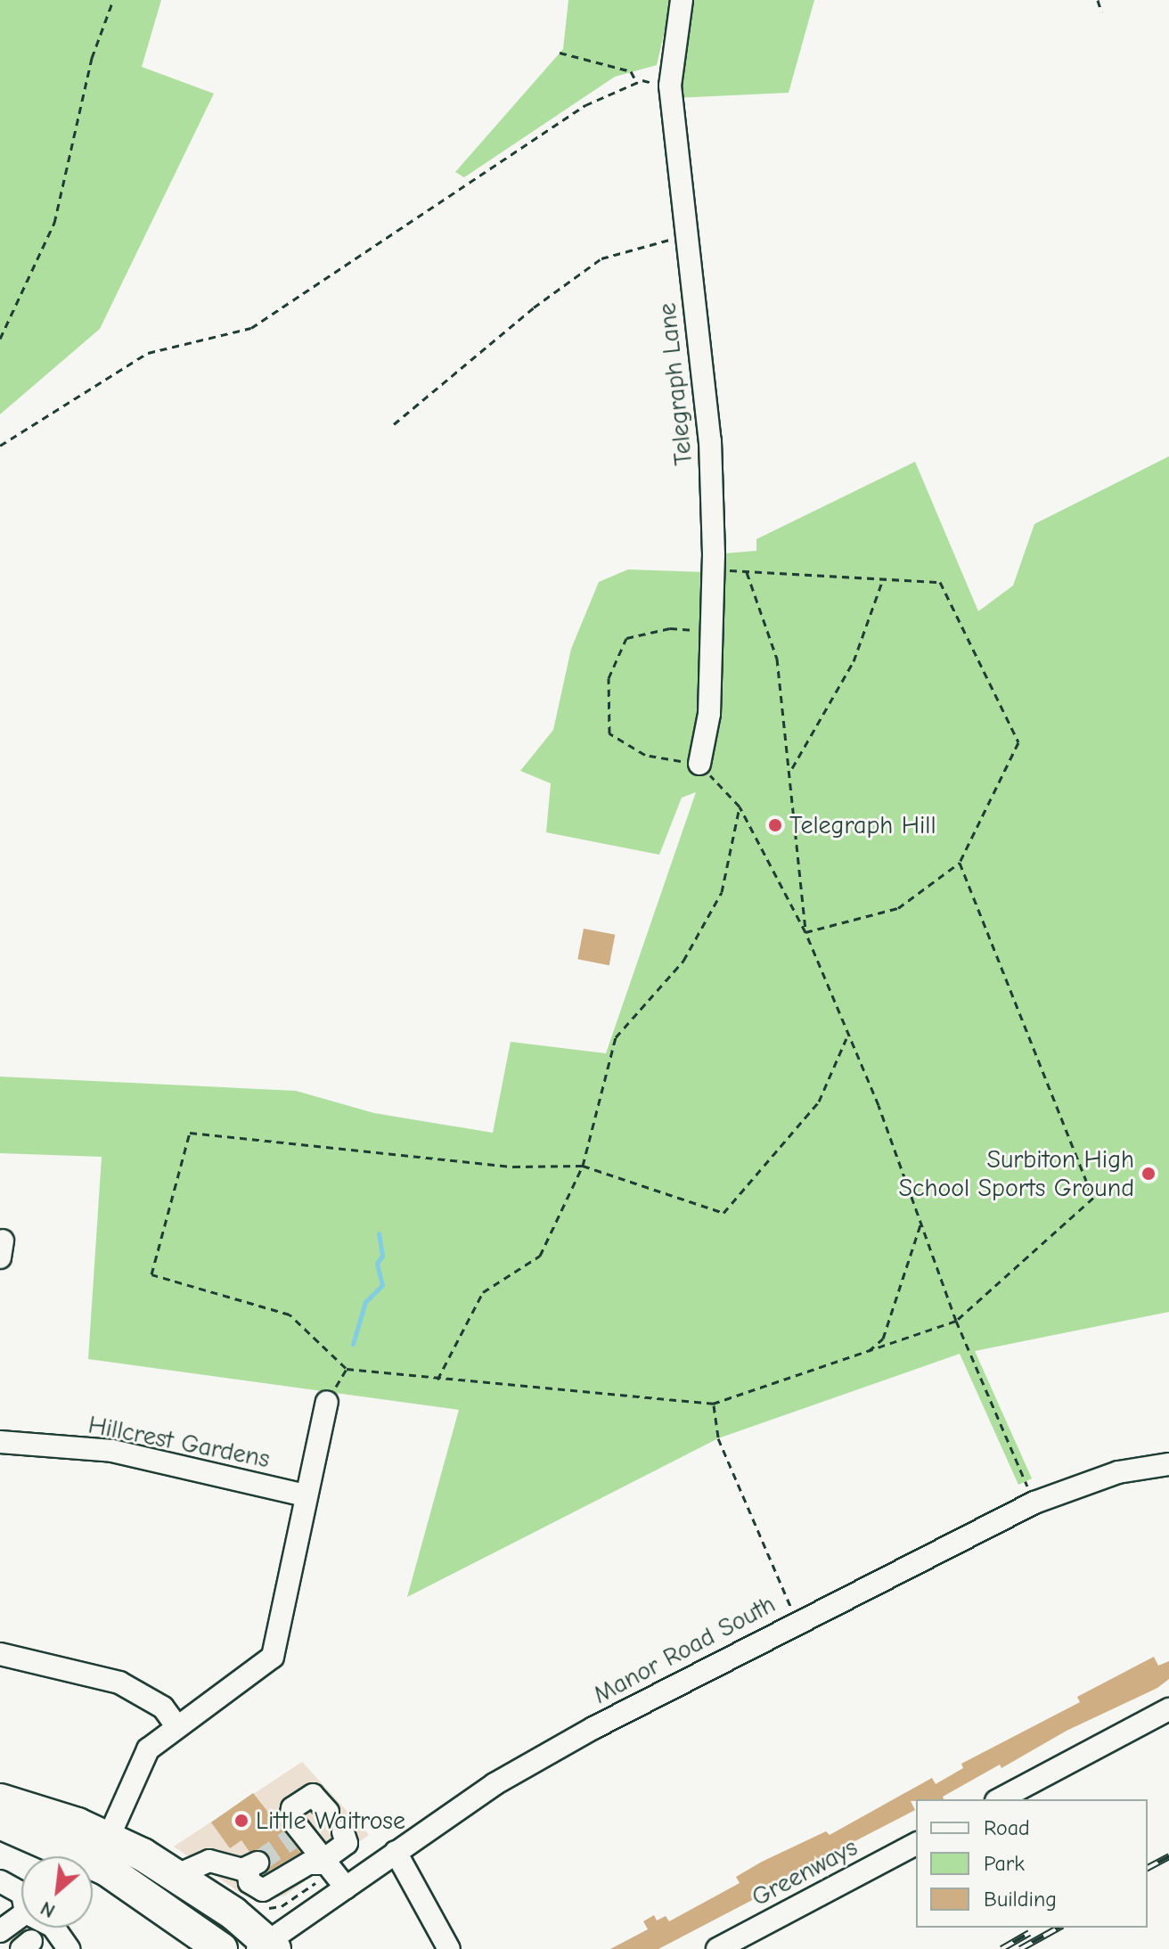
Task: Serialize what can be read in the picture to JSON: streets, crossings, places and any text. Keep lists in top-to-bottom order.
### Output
{
  "streets": {
    "street": [
      "Telegraph Lane",
      "Hillcrest Gardens",
      "Manor Road South",
      "Greenways"
    ]
  },
  "places": ["Telegraph Hill", "Surbiton High School Sports Ground", "Little Waitrose"],
  "legend": ["Road", "Park", "Building"],
  "north": "bottom left"
}
